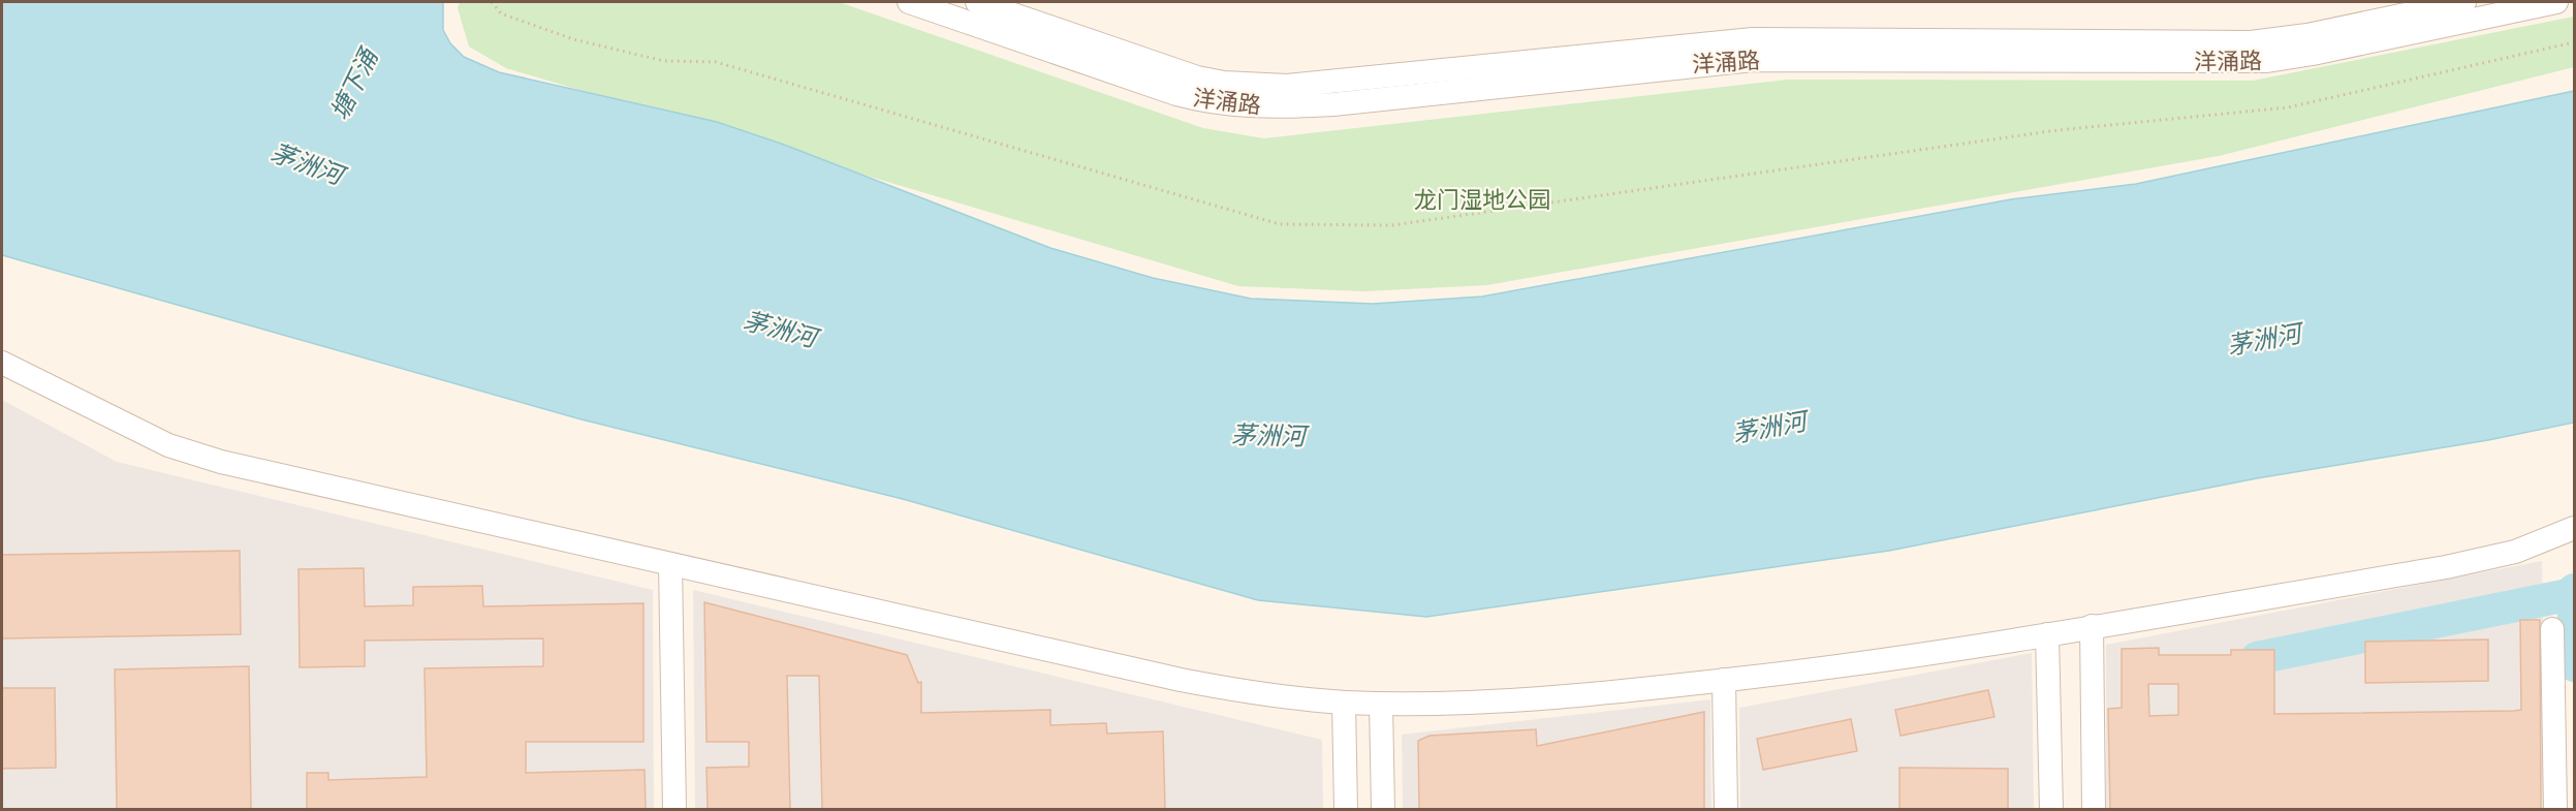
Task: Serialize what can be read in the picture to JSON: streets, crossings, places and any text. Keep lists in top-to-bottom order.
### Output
{
  "streets": {
    "street": ["洋涌路"]
  },
  "water": ["塘下涌", "茅洲河"],
  "parks": ["龙门湿地公园"]
}
